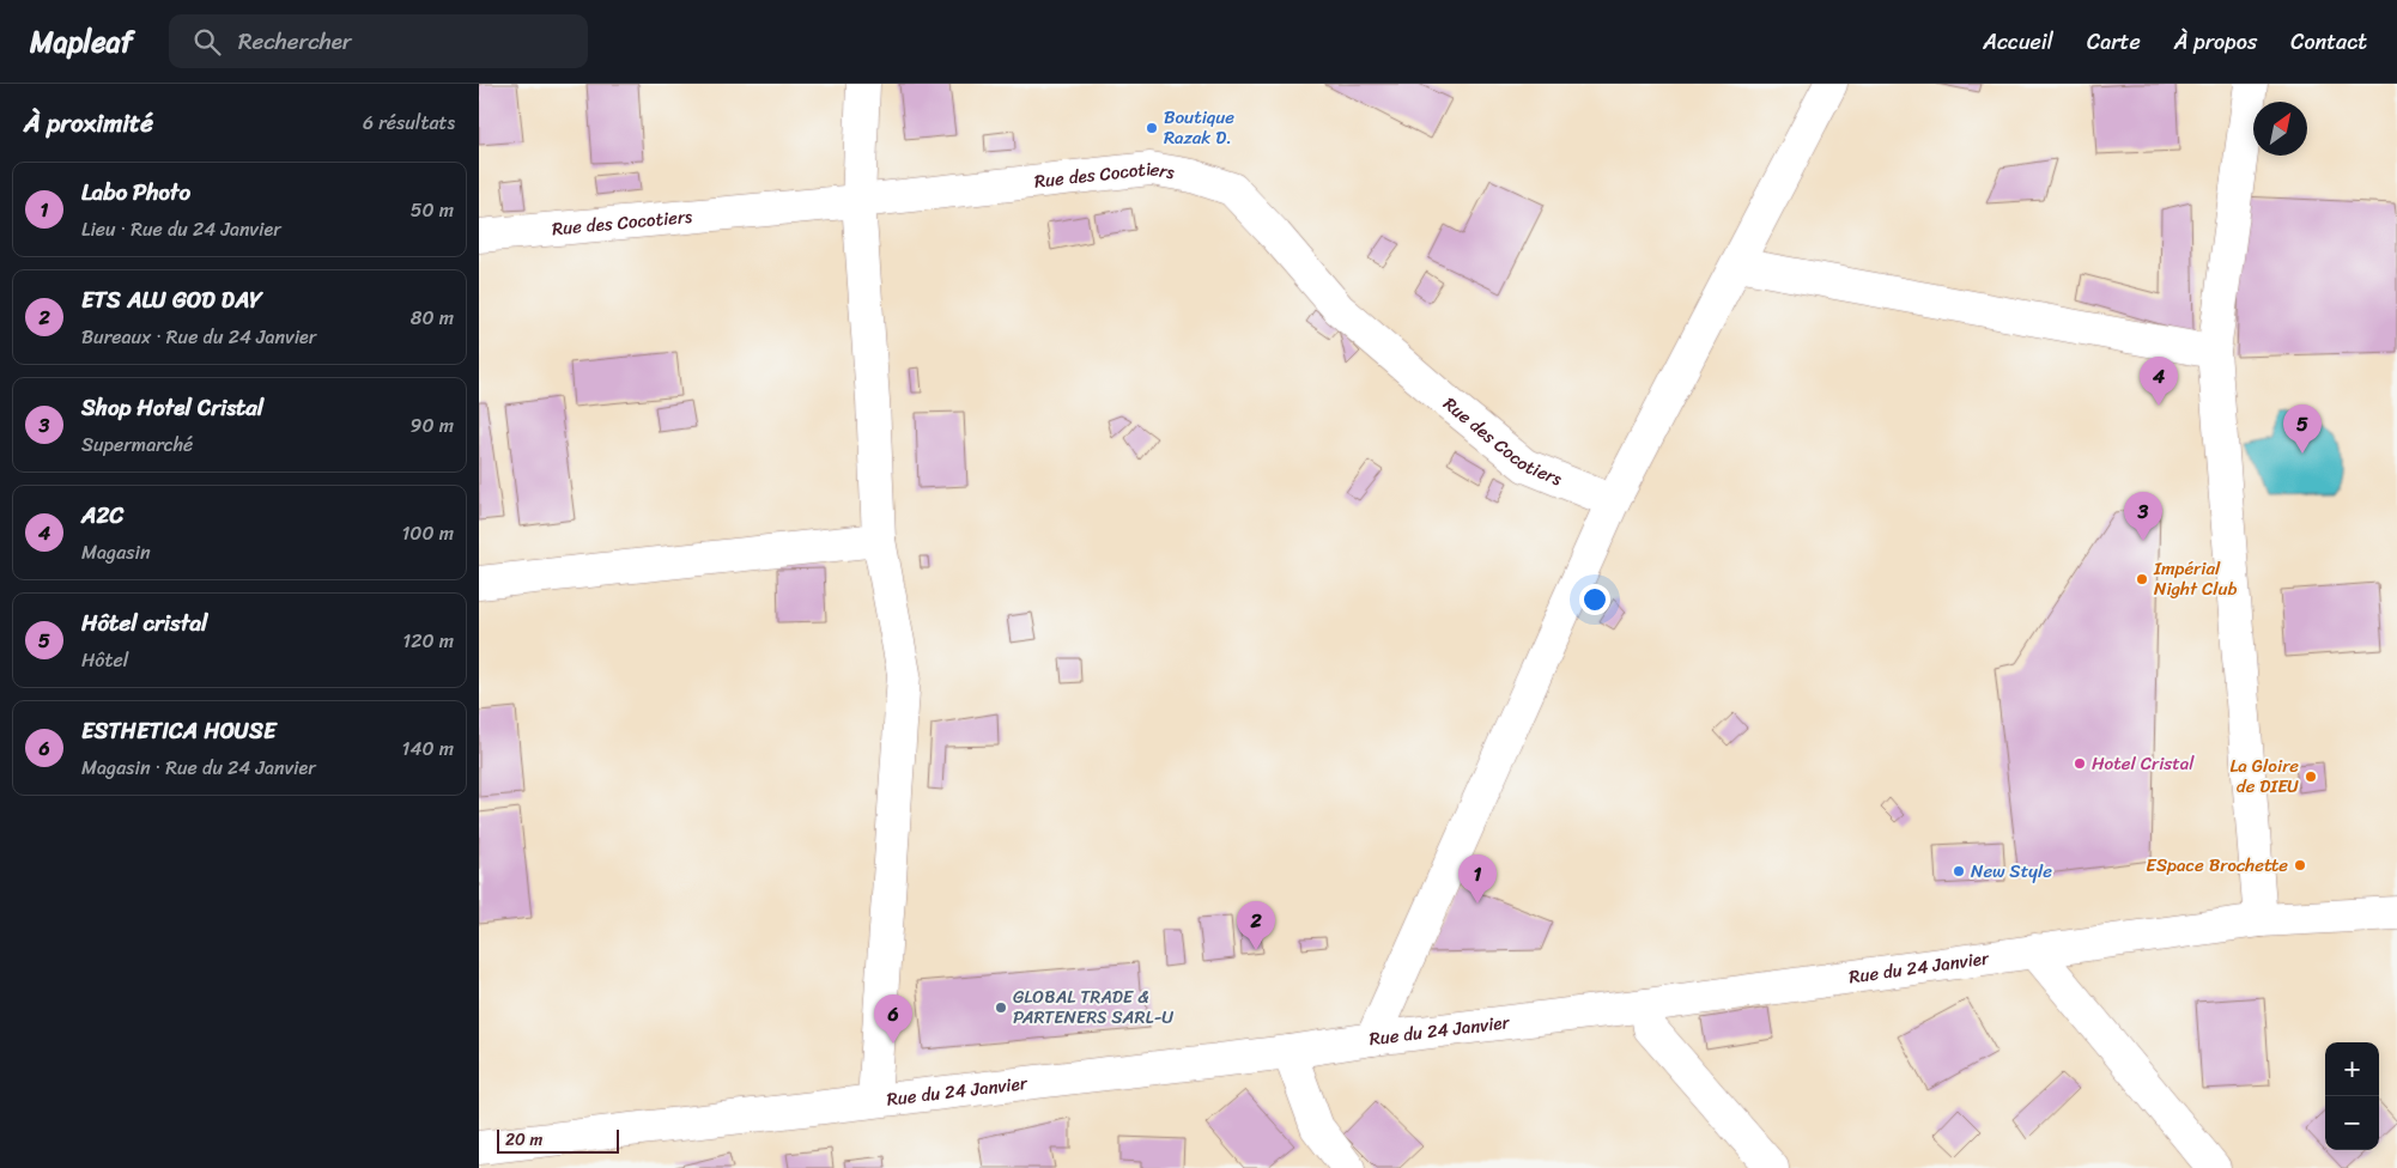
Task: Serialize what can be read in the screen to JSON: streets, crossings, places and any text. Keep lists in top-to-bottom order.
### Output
{
  "streets": {
    "street": ["Rue des Cocotiers", "Rue du 24 Janvier"]
  },
  "places": [
    "Boutique Razak D.",
    "Impérial Night Club",
    "Hotel Cristal",
    "La Gloire de DIEU",
    "ESpace Brochette",
    "New Style",
    "GLOBAL TRADE & PARTENERS SARL-U"
  ],
  "scale_bar": "20 m",
  "north": "top right",
  "page": {
    "header": "Mapleaf",
    "search": "Rechercher",
    "nav": [
      "Accueil",
      "Carte",
      "À propos",
      "Contact"
    ],
    "heading": ["À proximité", "6 résultats"],
    "list": [
      {
        "mark": "1",
        "name": "Labo Photo",
        "note": "Lieu · Rue du 24 Janvier",
        "value": "50 m"
      },
      {
        "mark": "2",
        "name": "ETS ALU GOD DAY",
        "note": "Bureaux · Rue du 24 Janvier",
        "value": "80 m"
      },
      {
        "mark": "3",
        "name": "Shop Hotel Cristal",
        "note": "Supermarché",
        "value": "90 m"
      },
      {
        "mark": "4",
        "name": "A2C",
        "note": "Magasin",
        "value": "100 m"
      },
      {
        "mark": "5",
        "name": "Hôtel cristal",
        "note": "Hôtel",
        "value": "120 m"
      },
      {
        "mark": "6",
        "name": "ESTHETICA HOUSE",
        "note": "Magasin · Rue du 24 Janvier",
        "value": "140 m"
      }
    ],
    "pins": [
      "4",
      "5",
      "3",
      "1",
      "2",
      "6"
    ],
    "map_buttons": ["+", "−"],
    "scale": "20 m"
  }
}
